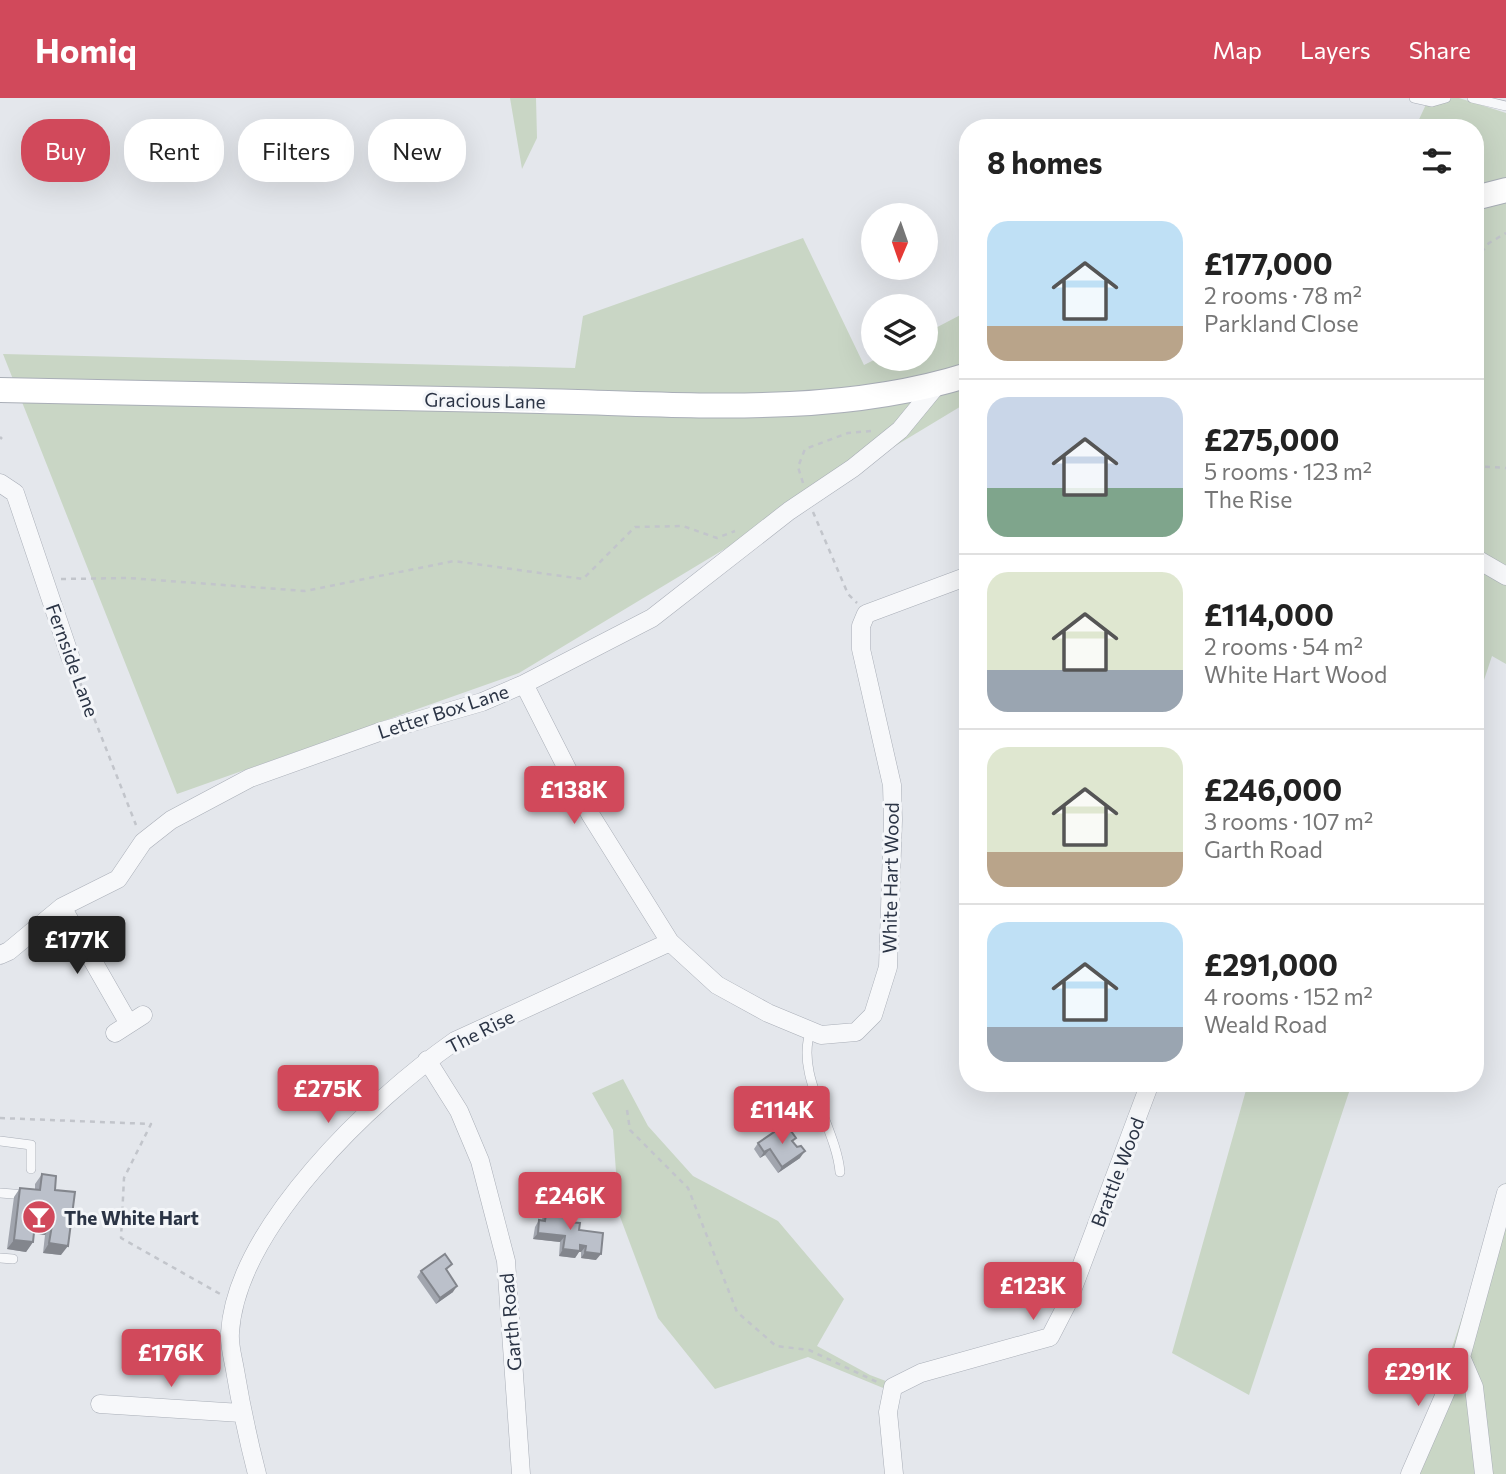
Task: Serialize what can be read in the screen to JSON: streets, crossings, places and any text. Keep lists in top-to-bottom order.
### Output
{
  "streets": {
    "street": [
      "Gracious Lane",
      "Fernside Lane",
      "Letter Box Lane",
      "White Hart Wood",
      "The Rise",
      "Brattle Wood",
      "Garth Road"
    ]
  },
  "crossings": [
    ["Gracious Lane", "Letter Box Lane"],
    ["Fernside Lane", "Letter Box Lane"],
    ["White Hart Wood", "The Rise"],
    ["The Rise", "Garth Road"]
  ],
  "places": {
    "bar": ["The White Hart"]
  },
  "north": "bottom",
  "page": {
    "header": "Homiq",
    "nav": ["Map", "Layers", "Share"],
    "chip": [
      "Buy",
      "Rent",
      "Filters",
      "New"
    ],
    "heading": "8 homes",
    "list": [
      {
        "name": "£177,000",
        "note": "2 rooms · 78 m² · Parkland Close"
      },
      {
        "name": "£275,000",
        "note": "5 rooms · 123 m² · The Rise"
      },
      {
        "name": "£114,000",
        "note": "2 rooms · 54 m² · White Hart Wood"
      },
      {
        "name": "£246,000",
        "note": "3 rooms · 107 m² · Garth Road"
      },
      {
        "name": "£291,000",
        "note": "4 rooms · 152 m² · Weald Road"
      }
    ],
    "price": [
      "£138K",
      "£177K",
      "£275K",
      "£114K",
      "£246K",
      "£123K",
      "£176K",
      "£291K"
    ]
  }
}
